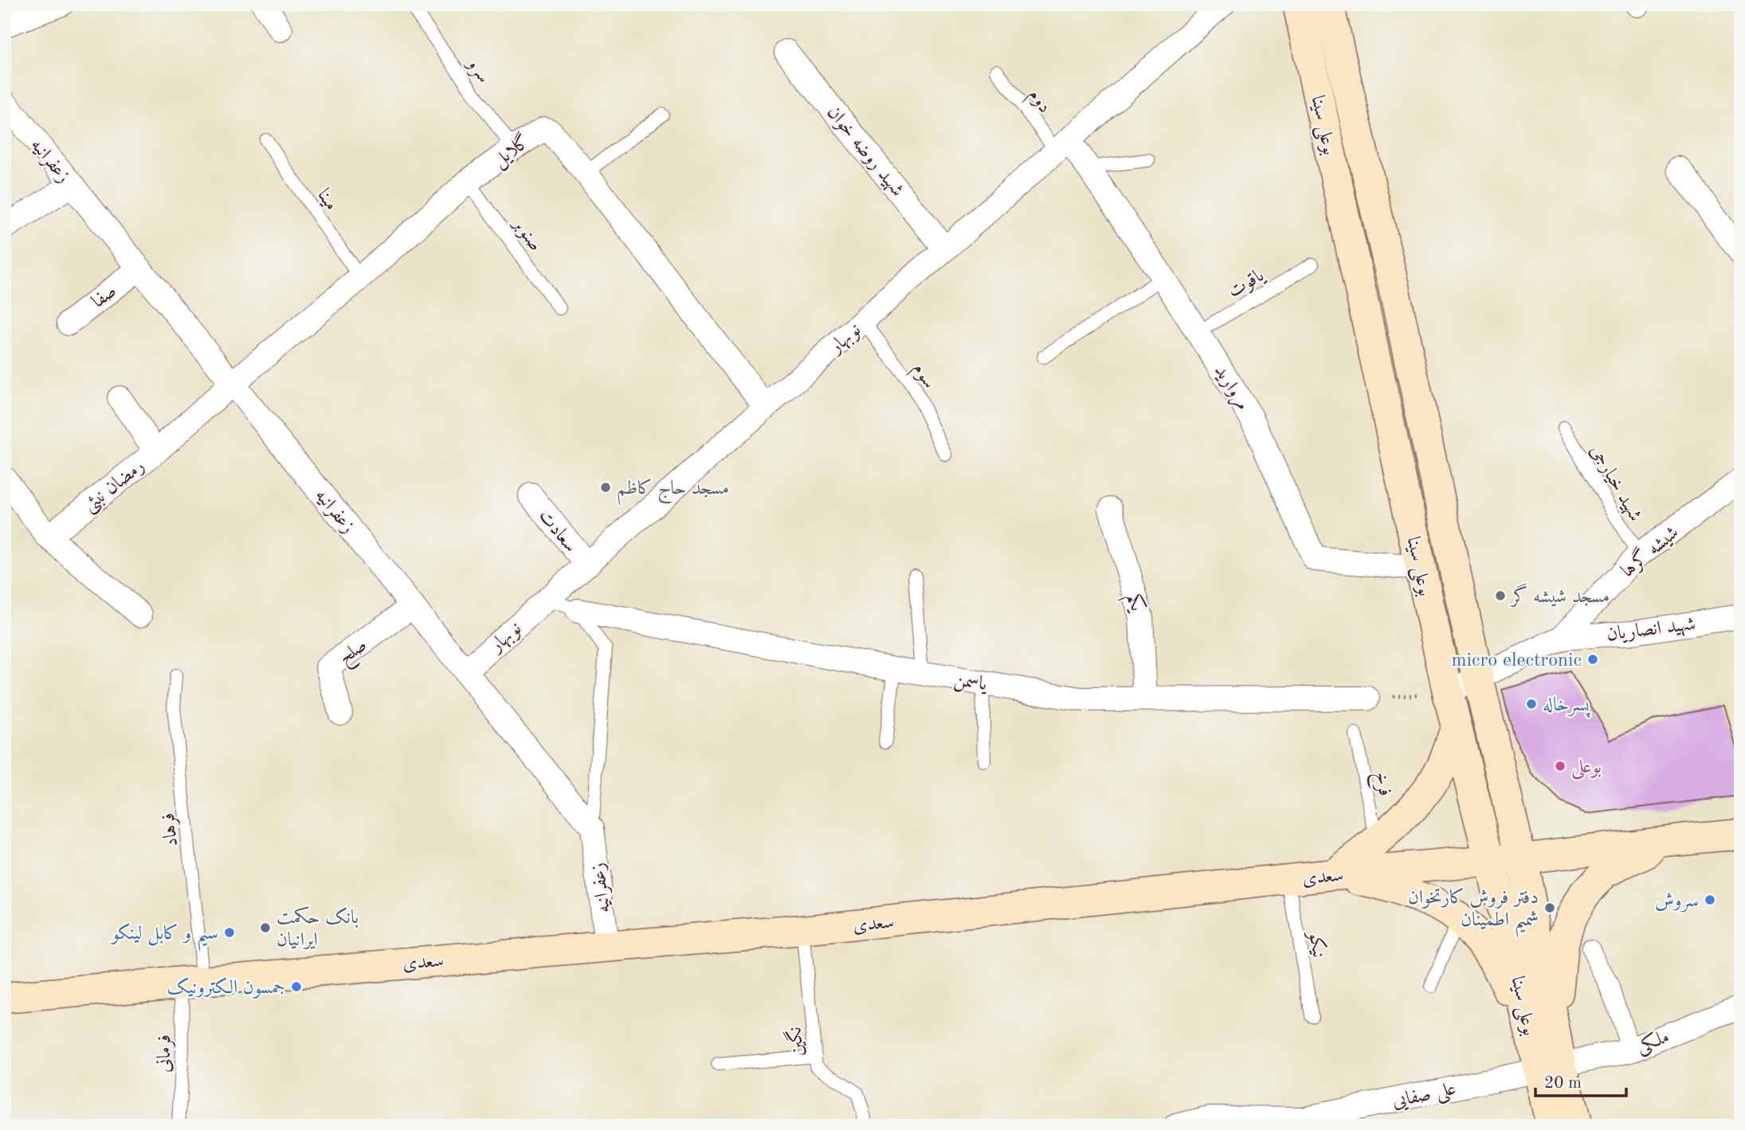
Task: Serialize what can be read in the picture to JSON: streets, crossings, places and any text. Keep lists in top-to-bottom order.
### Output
{
  "streets": {
    "main road": ["بوعلی سینا", "سعدی"],
    "street": [
      "گلایل",
      "شهید روضه خوان",
      "زعفرانیه",
      "صفا",
      "نوبهار",
      "مروارید",
      "رمضان نبئی",
      "سعادت",
      "شیشه گرها",
      "یکم",
      "شهید انصاریان",
      "صلح",
      "یاسمن",
      "ملکی",
      "علی صفایی"
    ],
    "lane": [
      "سرو",
      "دوم",
      "مینا",
      "صنوبر",
      "یاقوت",
      "سوم",
      "شهید خیارجی",
      "فرخ",
      "فرهاد",
      "نیکو",
      "نگین",
      "فرمانی"
    ]
  },
  "crossings": [
    ["سرو", "گلایل"],
    ["دوم", "نوبهار"],
    ["دوم", "مروارید"],
    ["بوعلی سینا", "مروارید"],
    ["بوعلی سینا", "شیشه گرها"],
    ["بوعلی سینا", "سعدی"],
    ["بوعلی سینا", "ملکی"],
    ["بوعلی سینا", "علی صفایی"],
    ["گلایل", "زعفرانیه"],
    ["گلایل", "مینا"],
    ["گلایل", "صنوبر"],
    ["گلایل", "نوبهار"],
    ["گلایل", "رمضان نبئی"],
    ["شهید روضه خوان", "نوبهار"],
    ["زعفرانیه", "صفا"],
    ["زعفرانیه", "نوبهار"],
    ["زعفرانیه", "رمضان نبئی"],
    ["زعفرانیه", "صلح"],
    ["زعفرانیه", "سعدی"],
    ["یاقوت", "مروارید"],
    ["نوبهار", "سوم"],
    ["نوبهار", "مروارید"],
    ["نوبهار", "سعادت"],
    ["شهید خیارجی", "شیشه گرها"],
    ["شیشه گرها", "شهید انصاریان"],
    ["یکم", "یاسمن"],
    ["فرهاد", "سعدی"],
    ["فرهاد", "فرمانی"],
    ["سعدی", "نیکو"],
    ["سعدی", "نگین"],
    ["سعدی", "فرمانی"],
    ["ملکی", "علی صفایی"]
  ],
  "places": [
    "مسجد حاج کاظم",
    "مسجد شیشه گر",
    "micro electronic",
    "پسرخاله",
    "بوعلی",
    "سروش",
    "دفتر فروش کارتخوان شمیم اطمینان",
    "بانک حکمت ایرانیان",
    "سیم و کابل لینکو",
    "جمسون الکترونیک"
  ],
  "scale_bar": "20 m"
}
